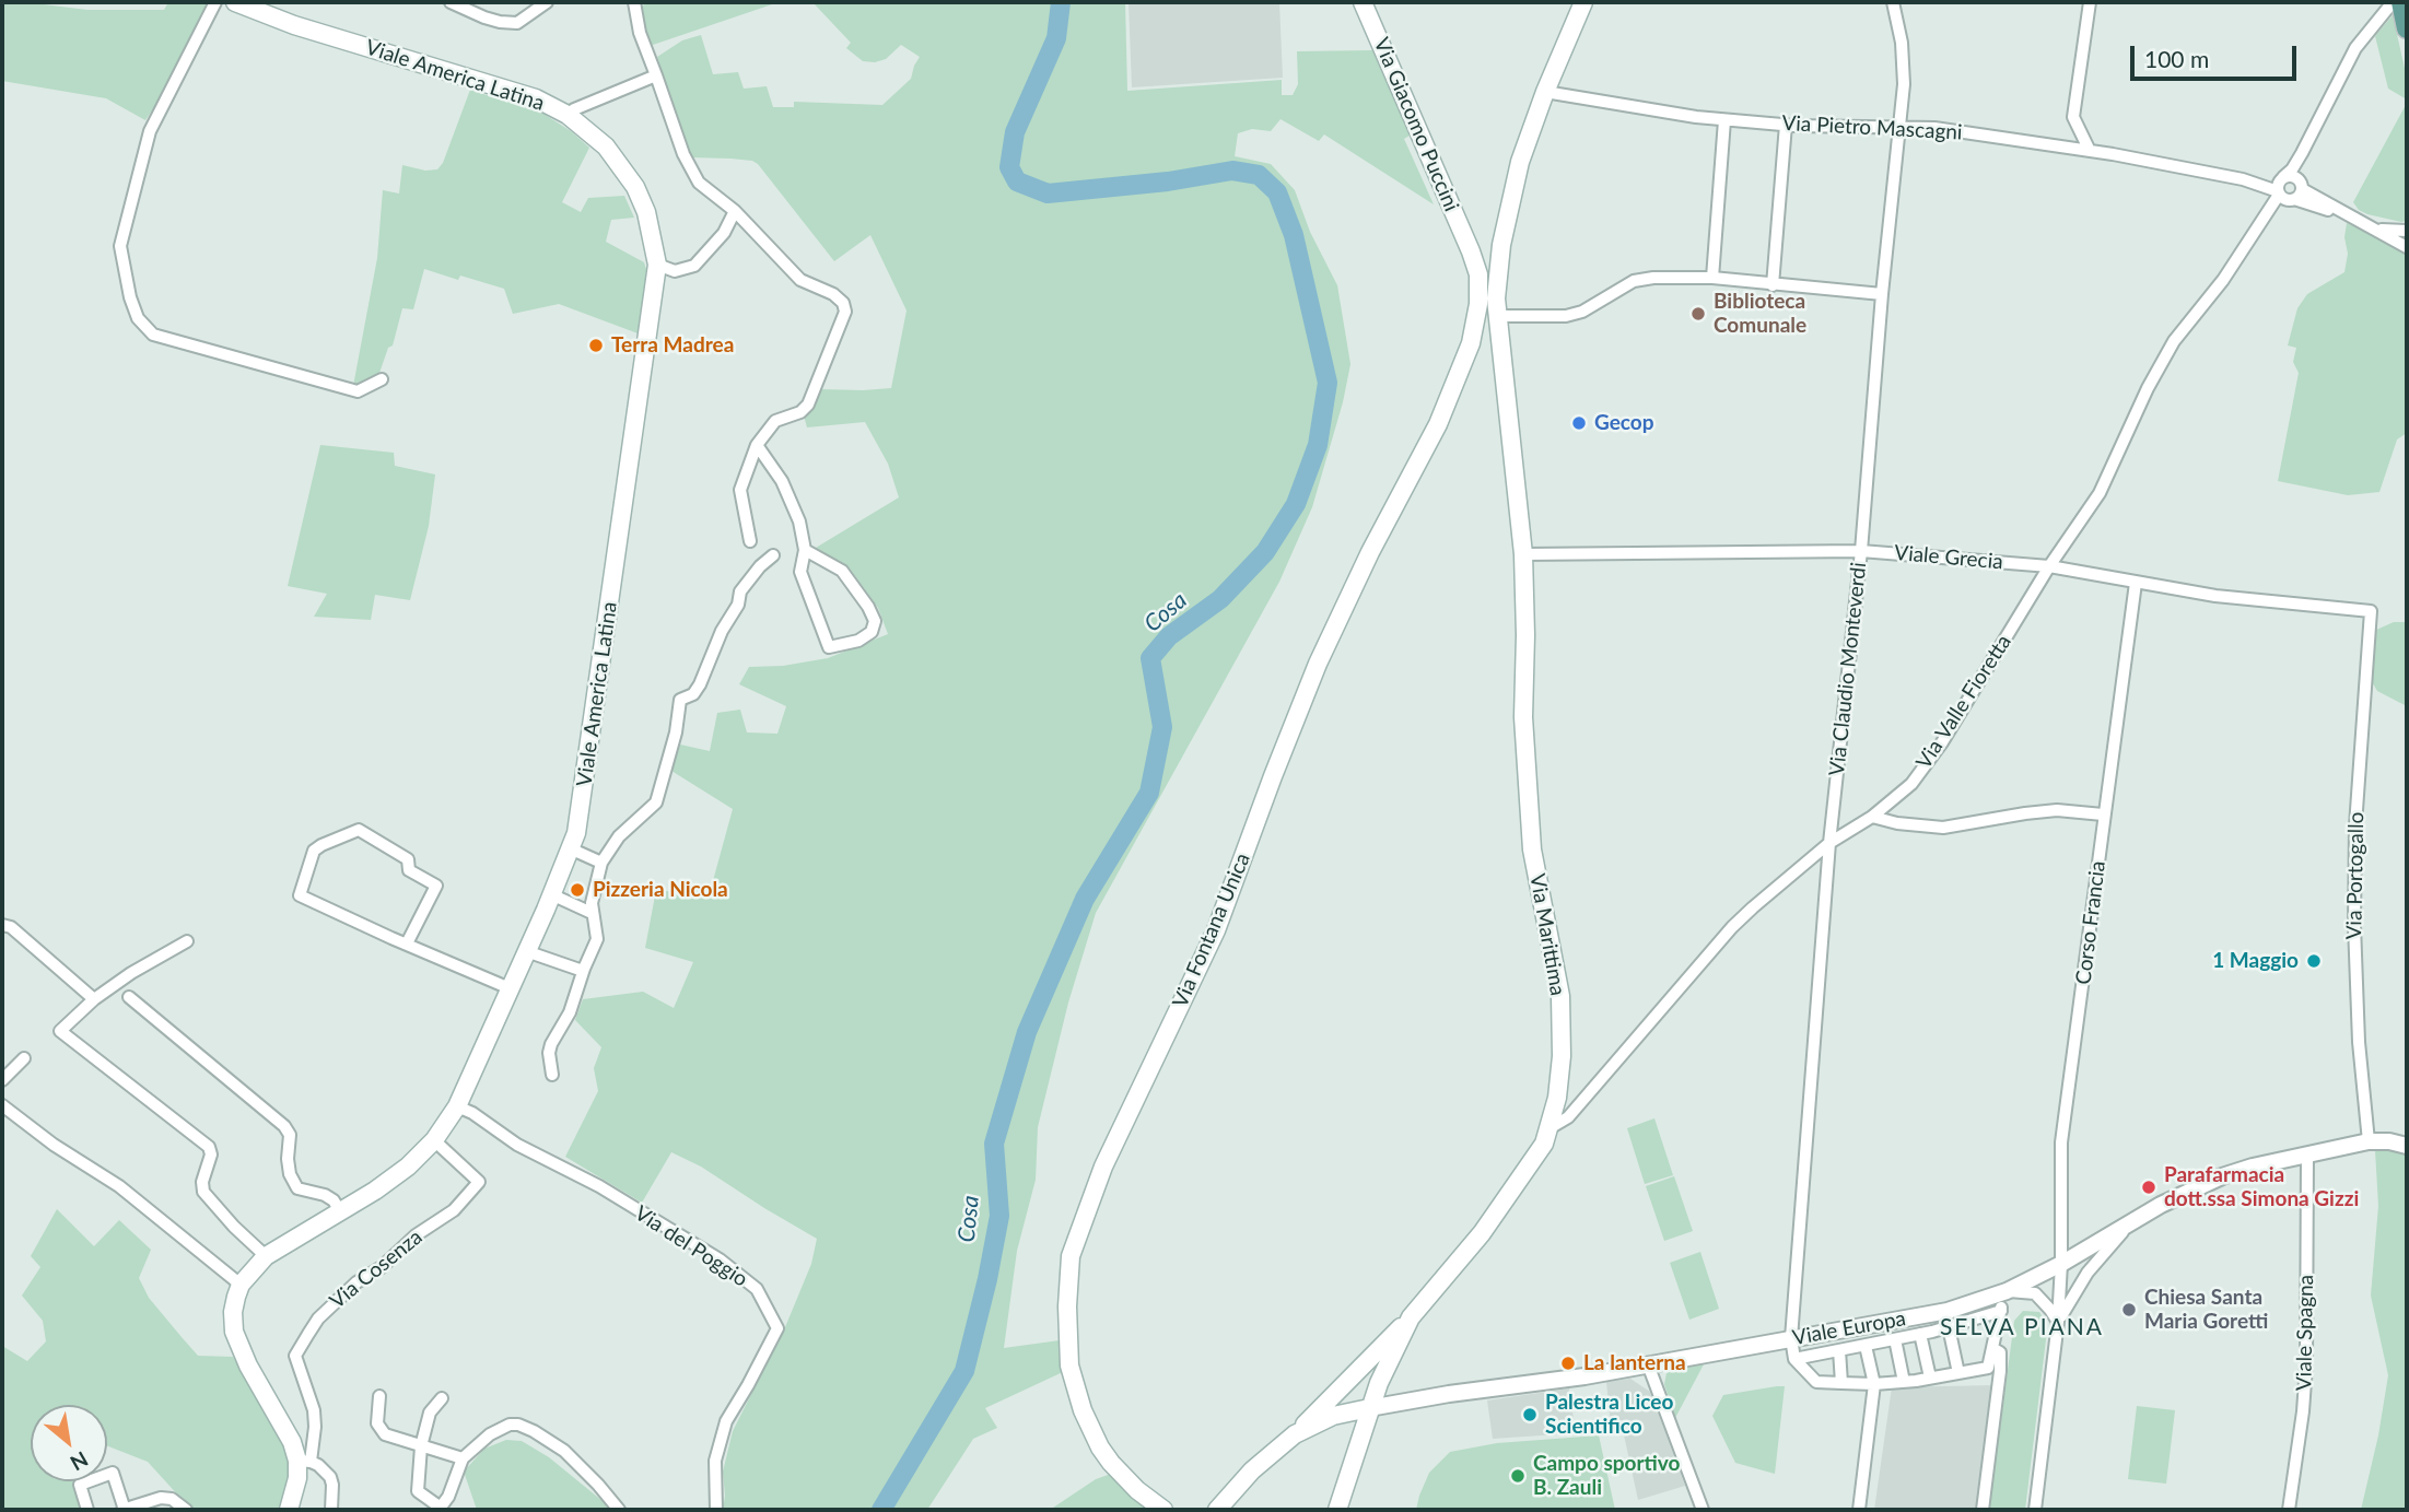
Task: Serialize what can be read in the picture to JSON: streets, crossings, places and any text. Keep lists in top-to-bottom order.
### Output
{
  "streets": {
    "main road": [
      "Viale America Latina",
      "Via Giacomo Puccini",
      "Via Fontana Unica",
      "Via Marittima"
    ],
    "street": [
      "Via Pietro Mascagni",
      "Viale Grecia",
      "Via Claudio Monteverdi",
      "Via Valle Fioretta",
      "Via Portogallo",
      "Corso Francia",
      "Via del Poggio",
      "Via Cosenza",
      "Viale Europa",
      "Viale Spagna"
    ]
  },
  "crossings": [
    ["Viale America Latina", "Via del Poggio"],
    ["Viale America Latina", "Via Cosenza"],
    ["Via Giacomo Puccini", "Via Fontana Unica"],
    ["Via Pietro Mascagni", "Via Claudio Monteverdi"],
    ["Via Pietro Mascagni", "Via Valle Fioretta"],
    ["Via Pietro Mascagni", "Via Marittima"],
    ["Viale Grecia", "Via Claudio Monteverdi"],
    ["Viale Grecia", "Via Valle Fioretta"],
    ["Viale Grecia", "Via Portogallo"],
    ["Viale Grecia", "Corso Francia"],
    ["Viale Grecia", "Via Marittima"],
    ["Via Claudio Monteverdi", "Via Valle Fioretta"],
    ["Via Claudio Monteverdi", "Viale Europa"],
    ["Via Valle Fioretta", "Via Marittima"],
    ["Via Portogallo", "Viale Europa"],
    ["Corso Francia", "Viale Europa"],
    ["Via Marittima", "Viale Europa"],
    ["Viale Europa", "Viale Spagna"]
  ],
  "districts": ["SELVA PIANA"],
  "water": ["Cosa"],
  "places": [
    "Biblioteca Comunale",
    "Terra Madrea",
    "Gecop",
    "Pizzeria Nicola",
    "1 Maggio",
    "Parafarmacia dott.ssa Simona Gizzi",
    "Chiesa Santa Maria Goretti",
    "La lanterna",
    "Palestra Liceo Scientifico",
    "Campo sportivo B. Zauli"
  ],
  "scale_bar": "100 m",
  "north": "bottom right"
}
